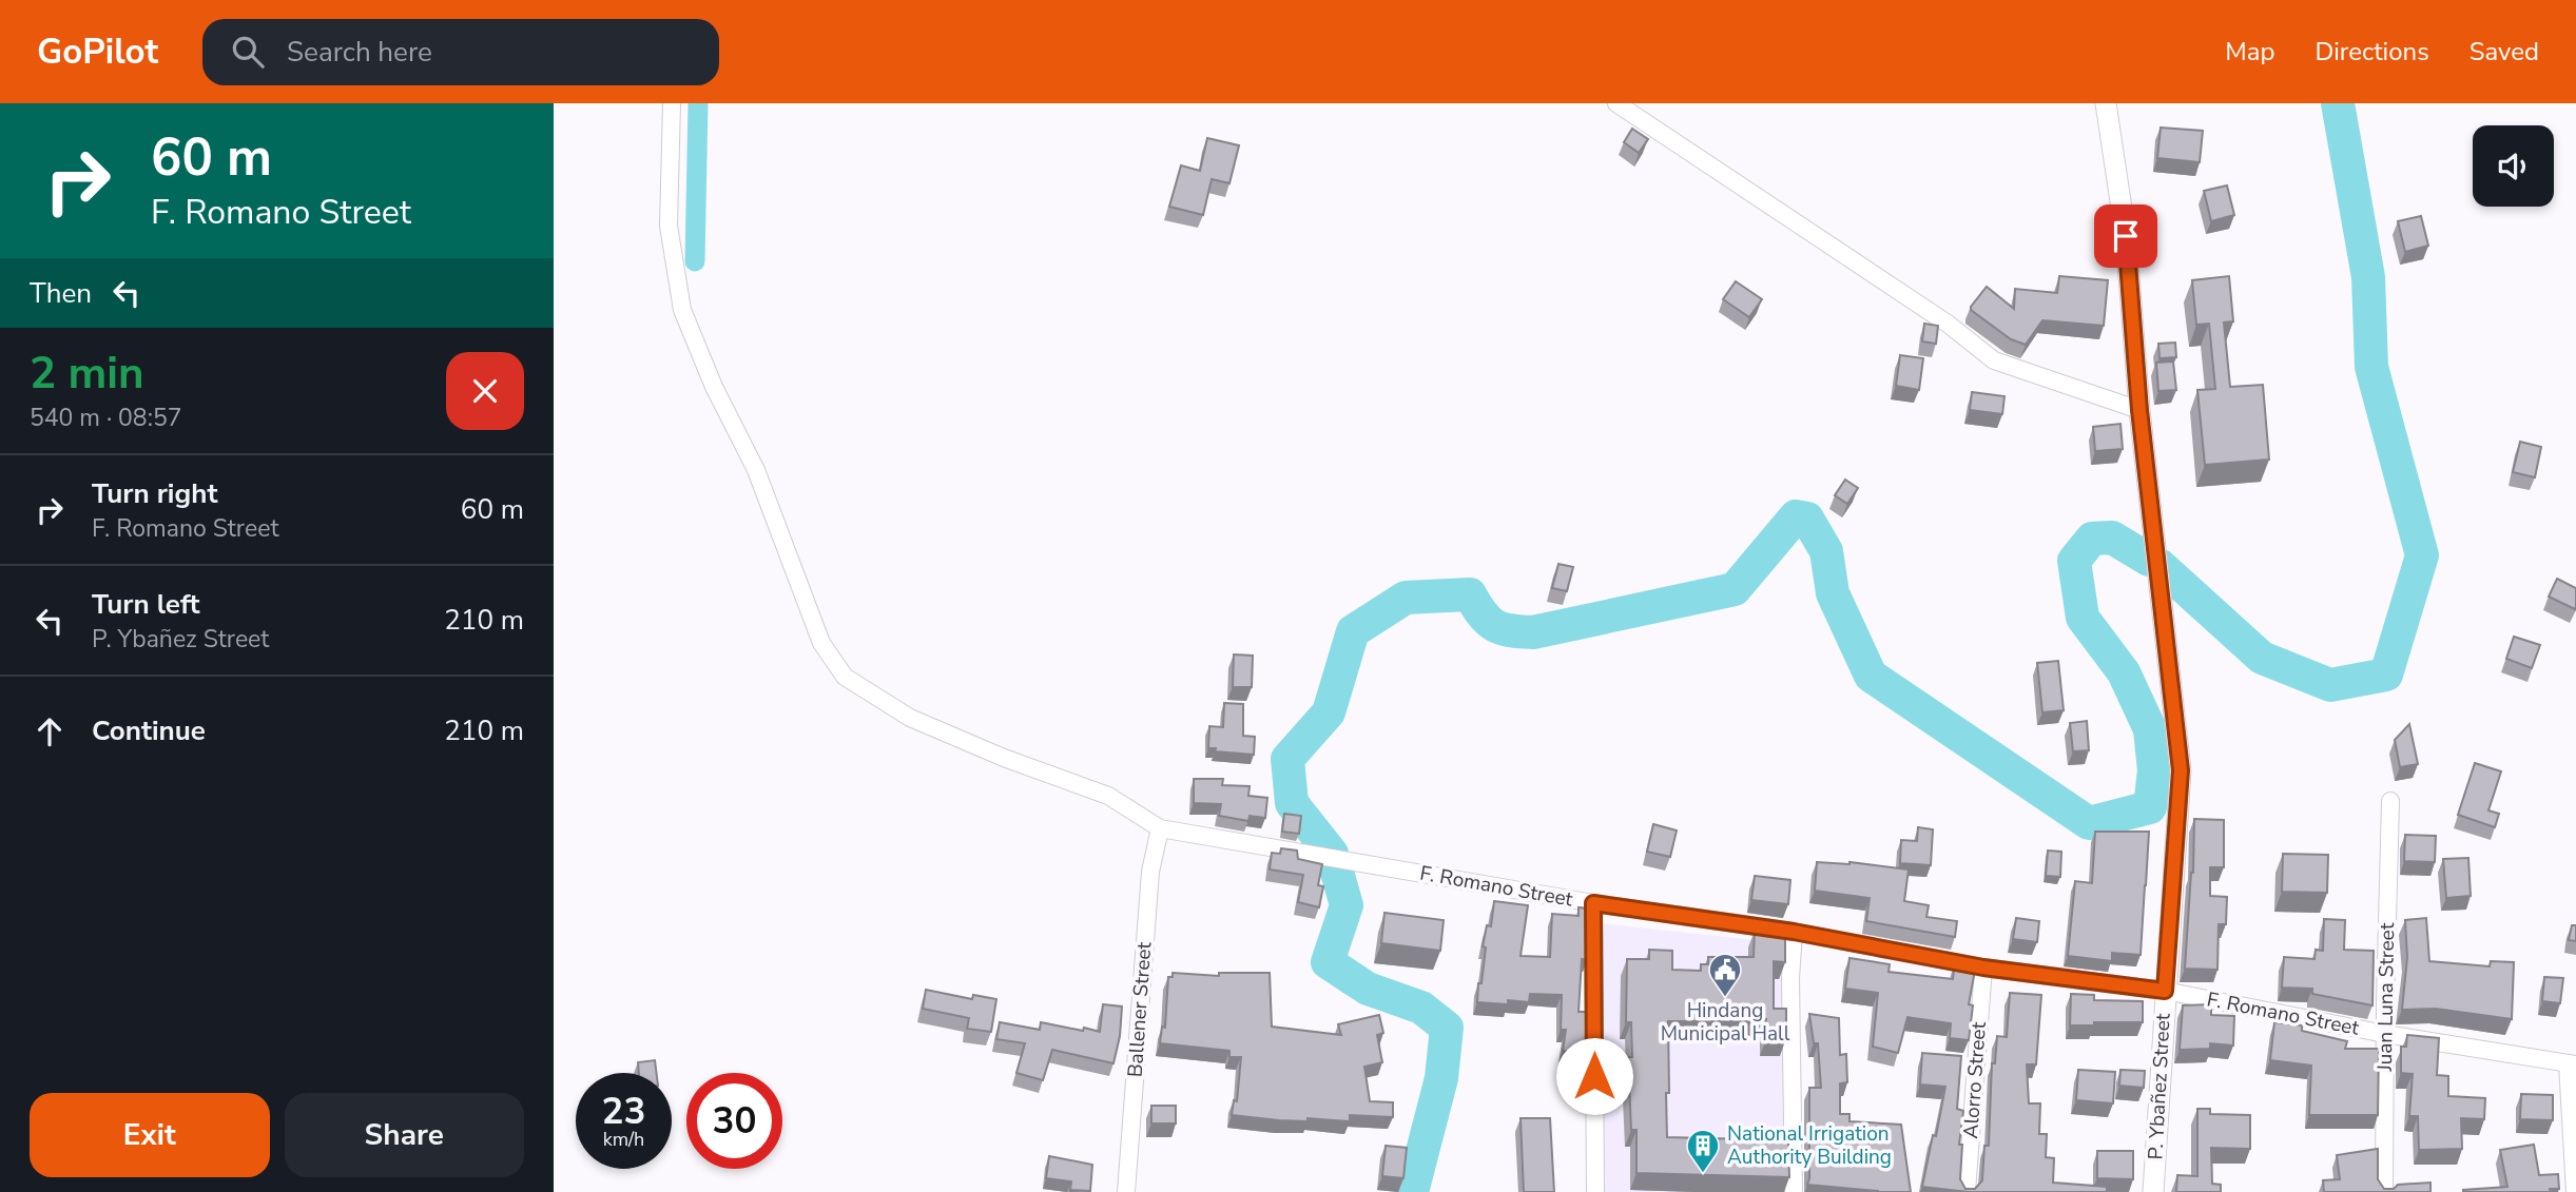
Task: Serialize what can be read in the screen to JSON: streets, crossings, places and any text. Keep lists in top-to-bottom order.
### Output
{
  "streets": {
    "street": [
      "F. Romano Street",
      "Juan Luna Street",
      "Ballener Street",
      "Alorro Street",
      "P. Ybañez Street"
    ]
  },
  "crossings": [
    ["F. Romano Street", "Juan Luna Street"],
    ["F. Romano Street", "Ballener Street"],
    ["F. Romano Street", "Alorro Street"],
    ["F. Romano Street", "P. Ybañez Street"]
  ],
  "places": {
    "public building": ["Hindang Municipal Hall"],
    "building": ["National Irrigation Authority Building"]
  },
  "page": {
    "header": "GoPilot",
    "search": "Search here",
    "nav": ["Map", "Directions", "Saved"],
    "turn": ["60 m", "F. Romano Street"],
    "then": "Then",
    "heading": ["2 min", "540 m · 08:57"],
    "list": [
      {
        "name": "Turn right",
        "note": "F. Romano Street",
        "value": "60 m"
      },
      {
        "name": "Turn left",
        "note": "P. Ybañez Street",
        "value": "210 m"
      },
      {
        "name": "Continue",
        "value": "210 m"
      }
    ],
    "speed": "23 km/h",
    "limit": "30",
    "buttons": ["Exit", "Share"]
  }
}
